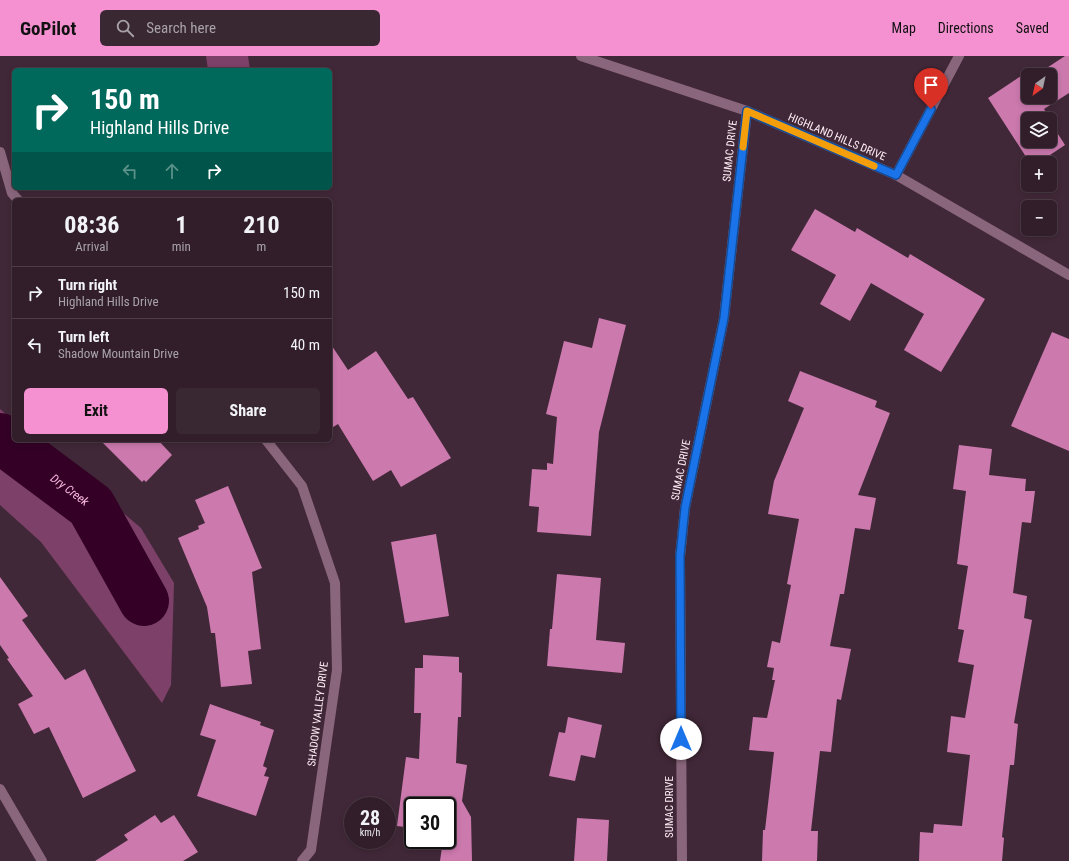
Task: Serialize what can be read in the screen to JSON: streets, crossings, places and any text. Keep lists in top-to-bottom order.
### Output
{
  "streets": {
    "street": ["HIGHLAND HILLS DRIVE", "SUMAC DRIVE", "SHADOW VALLEY DRIVE"]
  },
  "crossings": [
    ["HIGHLAND HILLS DRIVE", "SUMAC DRIVE"]
  ],
  "water": ["Dry Creek"],
  "north": "bottom left",
  "page": {
    "header": "GoPilot",
    "search": "Search here",
    "nav": ["Map", "Directions", "Saved"],
    "map_buttons": ["+", "−"],
    "turn": ["150 m", "Highland Hills Drive"],
    "eta": [
      "08:36",
      "Arrival",
      "1",
      "min",
      "210",
      "m"
    ],
    "list": [
      {
        "name": "Turn right",
        "note": "Highland Hills Drive",
        "value": "150 m"
      },
      {
        "name": "Turn left",
        "note": "Shadow Mountain Drive",
        "value": "40 m"
      }
    ],
    "buttons": ["Exit", "Share"],
    "speed": "28 km/h",
    "limit": "30"
  }
}
